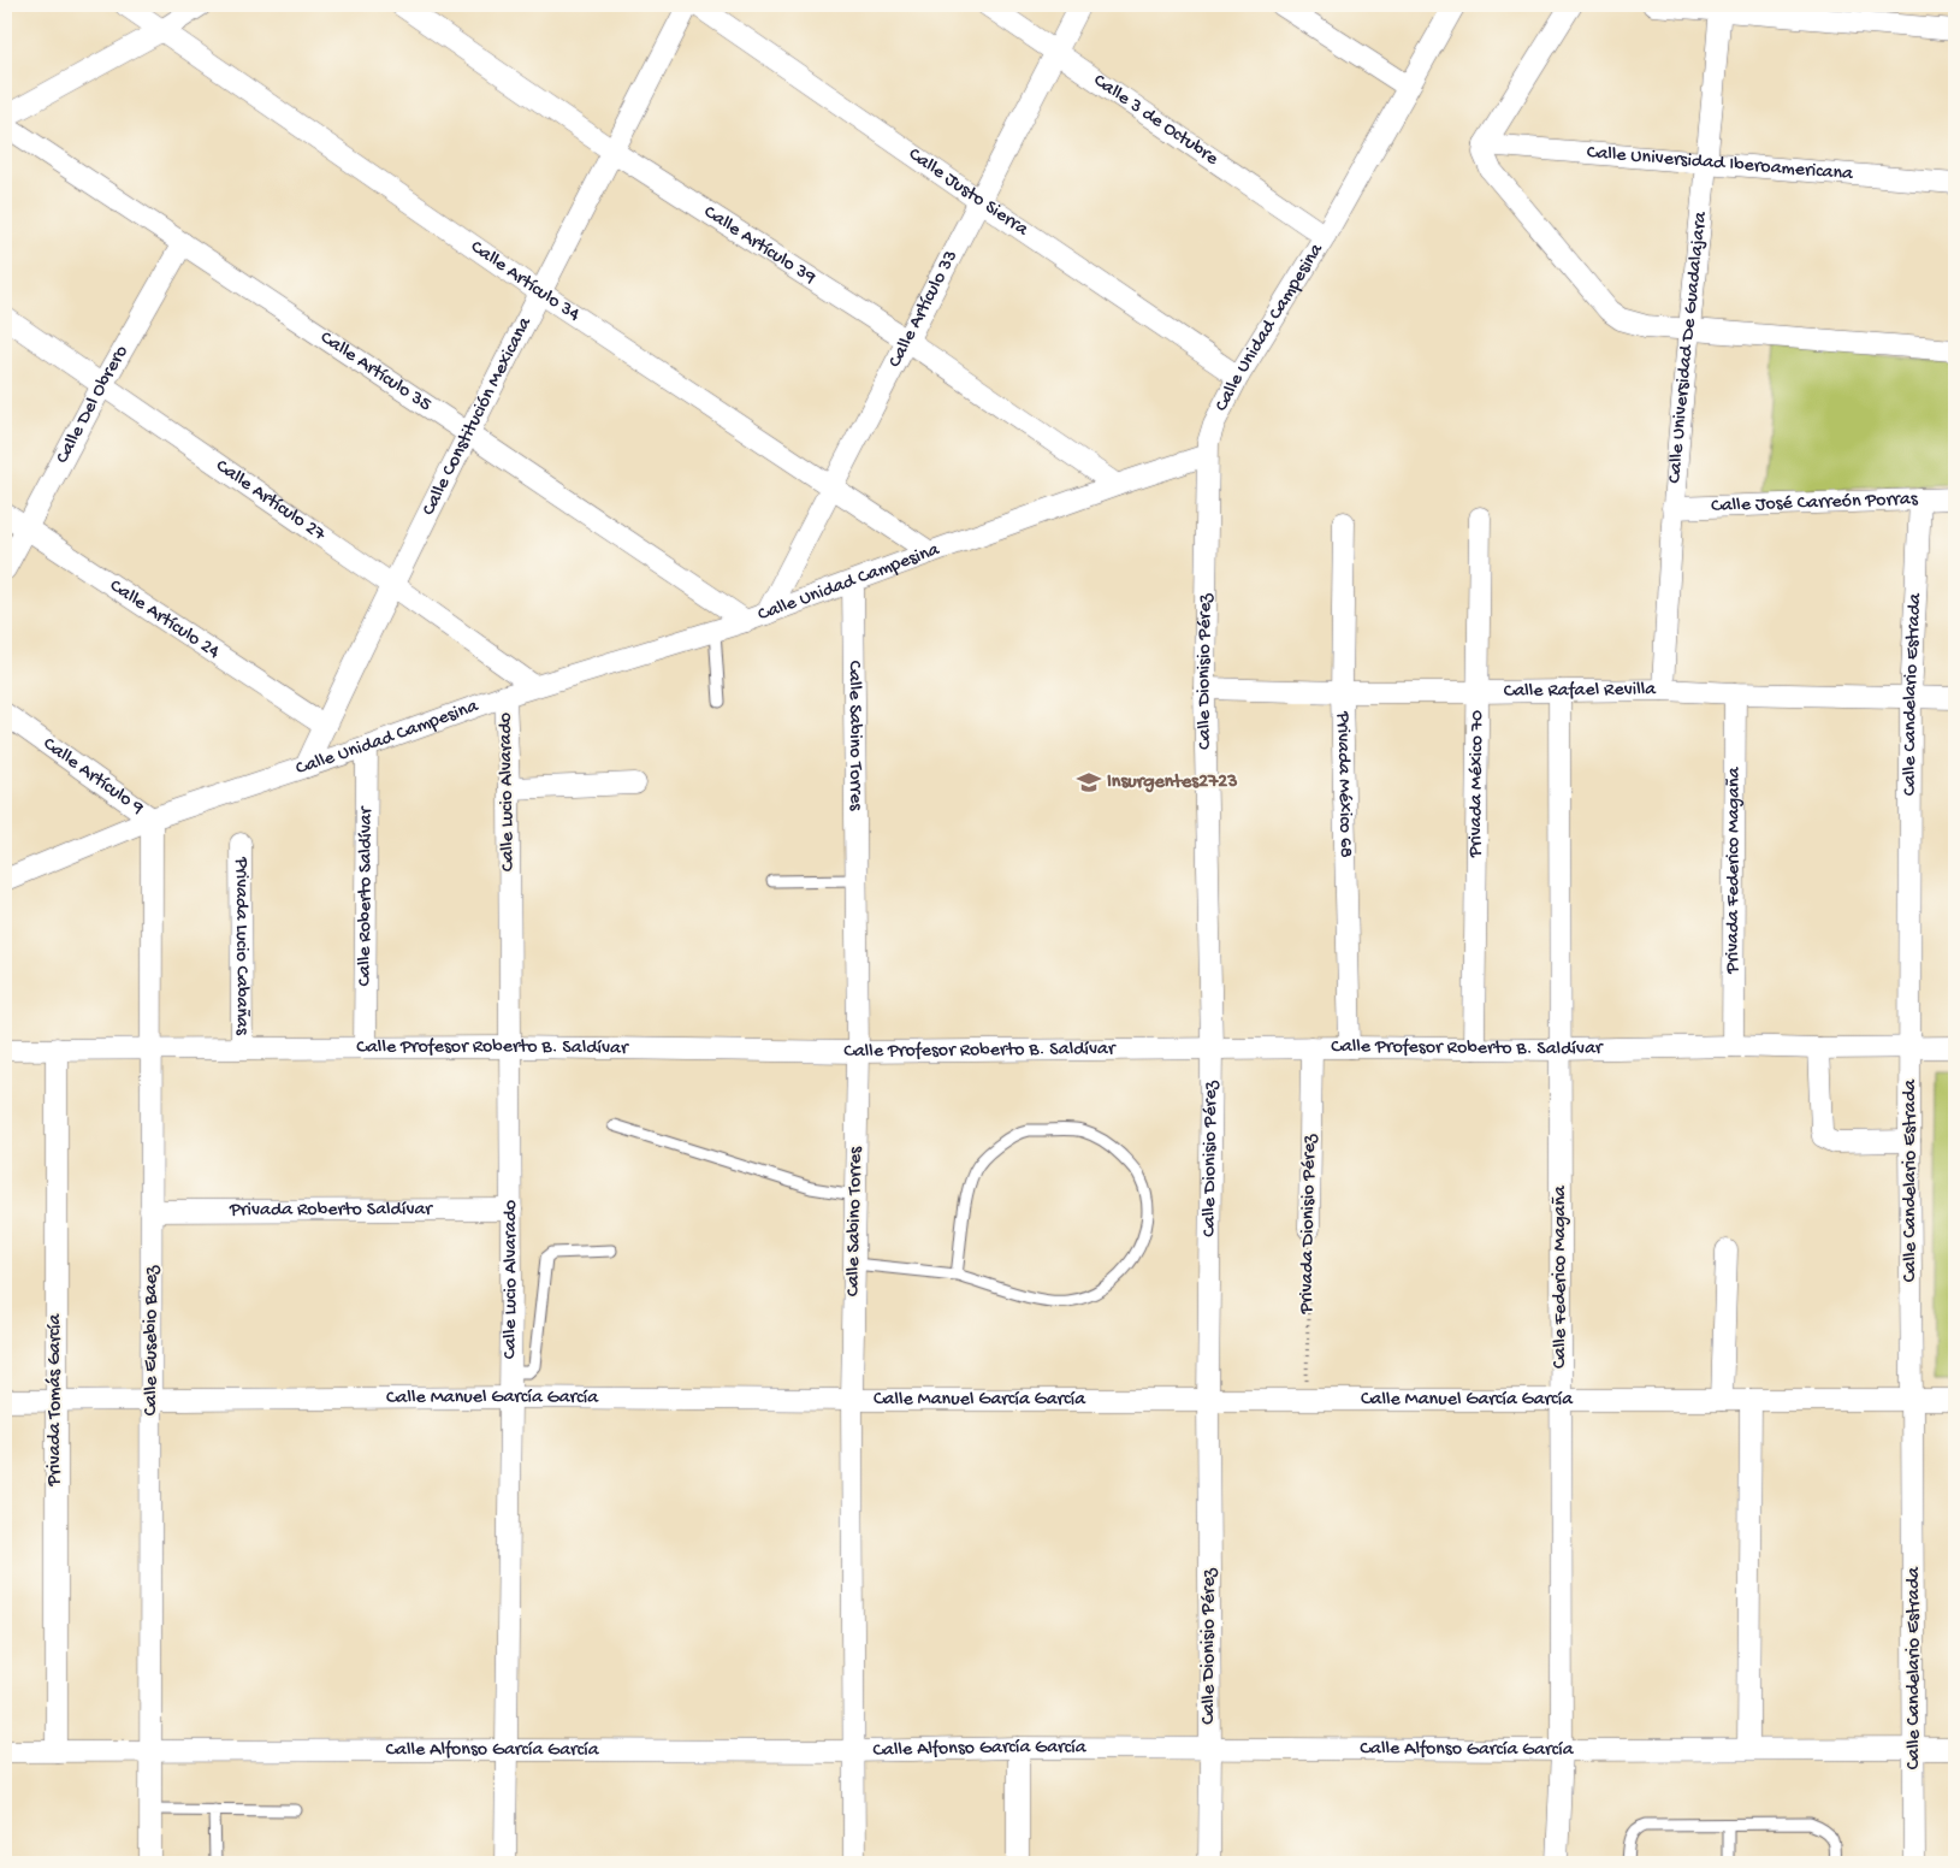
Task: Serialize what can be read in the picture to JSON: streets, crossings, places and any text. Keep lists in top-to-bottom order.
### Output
{
  "streets": {
    "street": [
      "Calle 3 de Octubre",
      "Calle Universidad Iberoamericana",
      "Calle Justo Sierra",
      "Calle Artículo 39",
      "Calle Artículo 34",
      "Calle Artículo 33",
      "Calle Unidad Campesina",
      "Calle Universidad De Guadalajara",
      "Calle Artículo 35",
      "Calle Del Obrero",
      "Calle Constitución Mexicana",
      "Calle Artículo 27",
      "Calle José Carreón Porras",
      "Calle Artículo 24",
      "Calle Dionisio Pérez",
      "Calle Rafael Revilla",
      "Calle Candelario Estrada",
      "Calle Sabino Torres",
      "Calle Artículo 9",
      "Privada México 70",
      "Privada México 68",
      "Calle Lucio Alvarado",
      "Privada Federico Magaña",
      "Calle Roberto Saldívar",
      "Privada Lucio Cabañas",
      "Calle Profesor Roberto B. Saldívar",
      "Privada Roberto Saldívar",
      "Privada Dionisio Pérez",
      "Calle Federico Magaña",
      "Calle Eusebio Baez",
      "Calle Manuel García García",
      "Privada Tomás García",
      "Calle Alfonso García García"
    ]
  },
  "crossings": [
    ["Calle 3 de Octubre", "Calle Artículo 33"],
    ["Calle 3 de Octubre", "Calle Unidad Campesina"],
    ["Calle Universidad Iberoamericana", "Calle Universidad De Guadalajara"],
    ["Calle Justo Sierra", "Calle Artículo 33"],
    ["Calle Justo Sierra", "Calle Unidad Campesina"],
    ["Calle Artículo 39", "Calle Artículo 33"],
    ["Calle Artículo 39", "Calle Unidad Campesina"],
    ["Calle Artículo 39", "Calle Constitución Mexicana"],
    ["Calle Artículo 34", "Calle Artículo 33"],
    ["Calle Artículo 34", "Calle Unidad Campesina"],
    ["Calle Artículo 34", "Calle Constitución Mexicana"],
    ["Calle Artículo 33", "Calle Unidad Campesina"],
    ["Calle Artículo 33", "Calle Artículo 35"],
    ["Calle Unidad Campesina", "Calle Artículo 35"],
    ["Calle Unidad Campesina", "Calle Constitución Mexicana"],
    ["Calle Unidad Campesina", "Calle Artículo 27"],
    ["Calle Unidad Campesina", "Calle Dionisio Pérez"],
    ["Calle Unidad Campesina", "Calle Sabino Torres"],
    ["Calle Unidad Campesina", "Calle Artículo 9"],
    ["Calle Unidad Campesina", "Calle Lucio Alvarado"],
    ["Calle Unidad Campesina", "Calle Roberto Saldívar"],
    ["Calle Unidad Campesina", "Calle Eusebio Baez"],
    ["Calle Universidad De Guadalajara", "Calle José Carreón Porras"],
    ["Calle Universidad De Guadalajara", "Calle Rafael Revilla"],
    ["Calle Artículo 35", "Calle Del Obrero"],
    ["Calle Artículo 35", "Calle Constitución Mexicana"],
    ["Calle Del Obrero", "Calle Artículo 27"],
    ["Calle Del Obrero", "Calle Artículo 24"],
    ["Calle Constitución Mexicana", "Calle Artículo 27"],
    ["Calle Constitución Mexicana", "Calle Artículo 24"],
    ["Calle José Carreón Porras", "Calle Candelario Estrada"],
    ["Calle Dionisio Pérez", "Calle Rafael Revilla"],
    ["Calle Dionisio Pérez", "Calle Profesor Roberto B. Saldívar"],
    ["Calle Dionisio Pérez", "Calle Manuel García García"],
    ["Calle Dionisio Pérez", "Calle Alfonso García García"],
    ["Calle Rafael Revilla", "Calle Candelario Estrada"],
    ["Calle Rafael Revilla", "Privada México 70"],
    ["Calle Rafael Revilla", "Privada México 68"],
    ["Calle Rafael Revilla", "Privada Federico Magaña"],
    ["Calle Rafael Revilla", "Calle Federico Magaña"],
    ["Calle Candelario Estrada", "Calle Profesor Roberto B. Saldívar"],
    ["Calle Candelario Estrada", "Calle Manuel García García"],
    ["Calle Candelario Estrada", "Calle Alfonso García García"],
    ["Calle Sabino Torres", "Calle Profesor Roberto B. Saldívar"],
    ["Calle Sabino Torres", "Calle Manuel García García"],
    ["Calle Sabino Torres", "Calle Alfonso García García"],
    ["Calle Artículo 9", "Calle Eusebio Baez"],
    ["Privada México 70", "Calle Profesor Roberto B. Saldívar"],
    ["Privada México 68", "Calle Profesor Roberto B. Saldívar"],
    ["Calle Lucio Alvarado", "Calle Profesor Roberto B. Saldívar"],
    ["Calle Lucio Alvarado", "Privada Roberto Saldívar"],
    ["Calle Lucio Alvarado", "Calle Manuel García García"],
    ["Calle Lucio Alvarado", "Calle Alfonso García García"],
    ["Privada Federico Magaña", "Calle Profesor Roberto B. Saldívar"],
    ["Calle Roberto Saldívar", "Calle Profesor Roberto B. Saldívar"],
    ["Privada Lucio Cabañas", "Calle Profesor Roberto B. Saldívar"],
    ["Calle Profesor Roberto B. Saldívar", "Privada Dionisio Pérez"],
    ["Calle Profesor Roberto B. Saldívar", "Calle Federico Magaña"],
    ["Calle Profesor Roberto B. Saldívar", "Calle Eusebio Baez"],
    ["Calle Profesor Roberto B. Saldívar", "Privada Tomás García"],
    ["Privada Roberto Saldívar", "Calle Eusebio Baez"],
    ["Privada Dionisio Pérez", "Calle Manuel García García"],
    ["Calle Federico Magaña", "Calle Manuel García García"],
    ["Calle Federico Magaña", "Calle Alfonso García García"],
    ["Calle Eusebio Baez", "Calle Manuel García García"],
    ["Calle Eusebio Baez", "Calle Alfonso García García"],
    ["Calle Manuel García García", "Privada Tomás García"],
    ["Privada Tomás García", "Calle Alfonso García García"]
  ],
  "places": {
    "school or university": ["Insurgentes2723"]
  }
}
